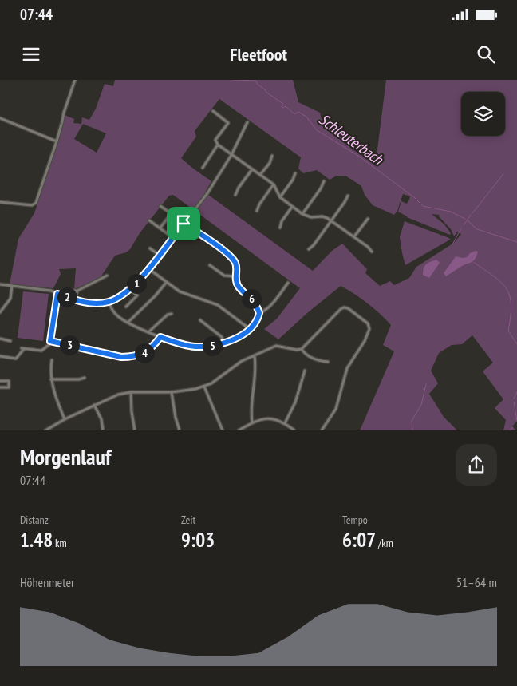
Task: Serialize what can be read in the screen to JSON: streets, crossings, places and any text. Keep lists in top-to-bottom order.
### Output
{
  "water": ["Schleuterbach"],
  "page": {
    "status": "07:44",
    "header": "Fleetfoot",
    "pins": [
      "1",
      "2",
      "6",
      "3",
      "5",
      "4"
    ],
    "heading": ["Morgenlauf", "07:44"],
    "stats": [
      ["Distanz", "1.48 km"],
      ["Zeit", "9:03"],
      ["Tempo", "6:07 /km"]
    ],
    "chart": ["Höhenmeter", "51–64 m"]
  }
}
